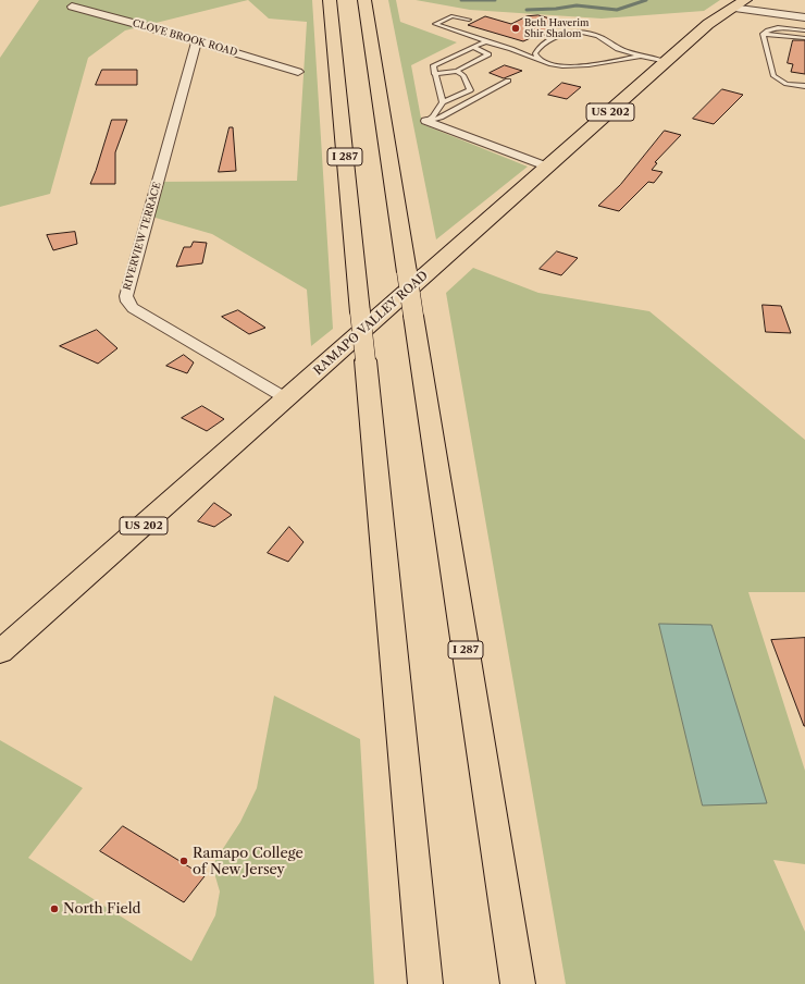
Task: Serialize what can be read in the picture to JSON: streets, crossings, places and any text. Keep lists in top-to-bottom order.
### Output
{
  "streets": {
    "main road": ["US 202", "I 287", "RAMAPO VALLEY ROAD"],
    "street": ["CLOVE BROOK ROAD", "RIVERVIEW TERRACE"]
  },
  "crossings": [
    ["CLOVE BROOK ROAD", "RIVERVIEW TERRACE"],
    ["RIVERVIEW TERRACE", "RAMAPO VALLEY ROAD"]
  ],
  "places": ["Beth Haverim Shir Shalom", "Ramapo College of New Jersey", "North Field"]
}
